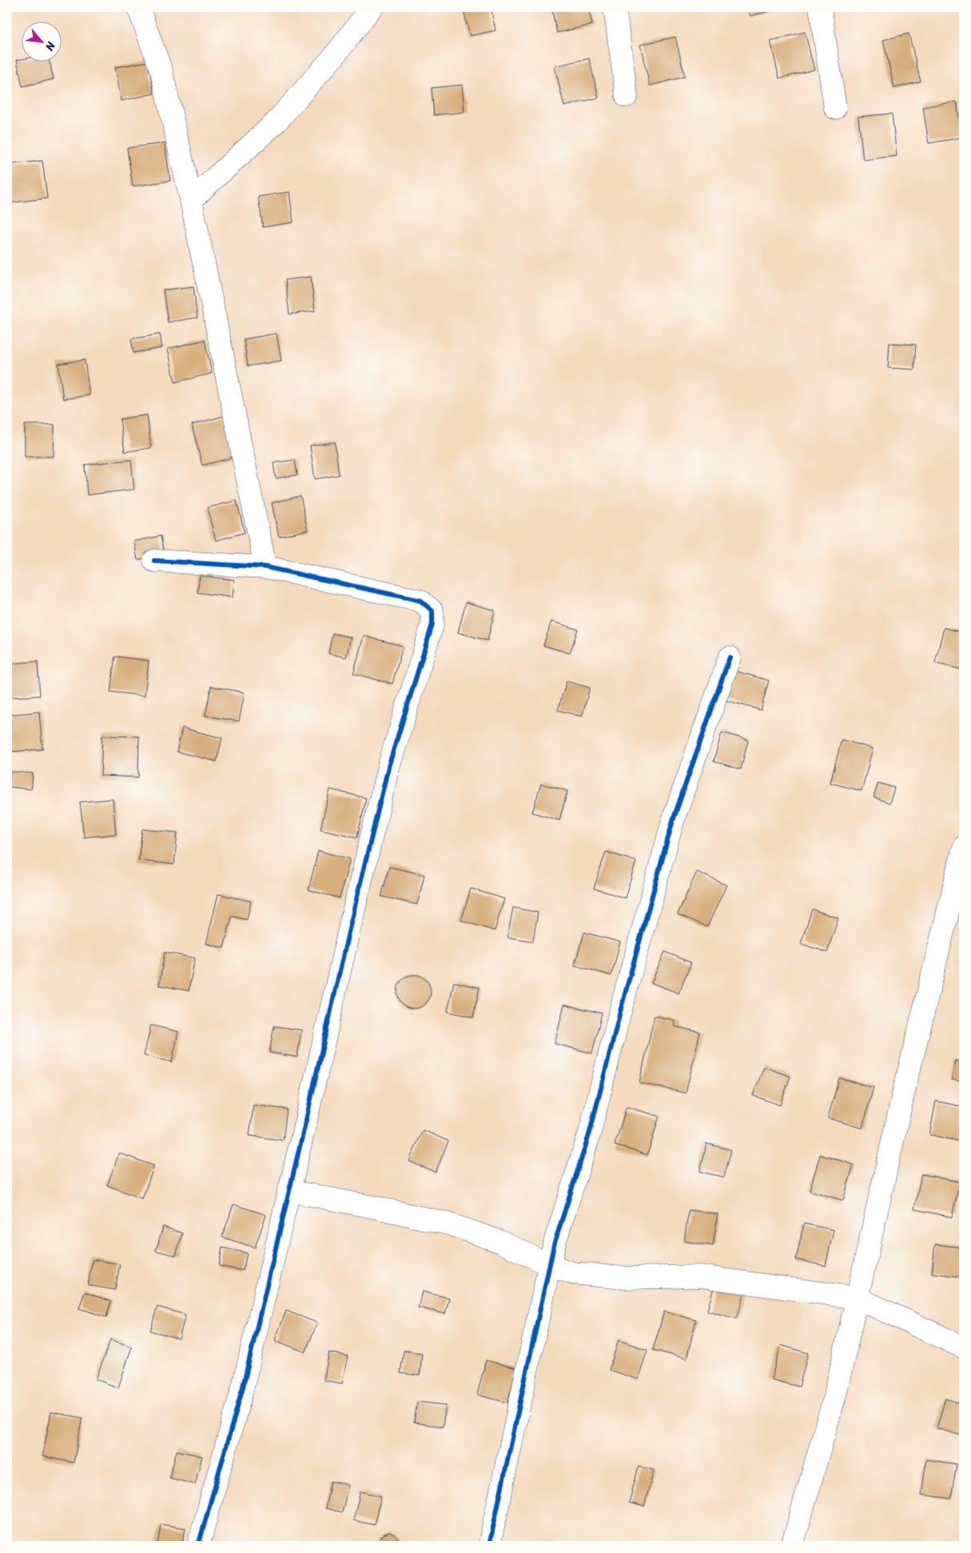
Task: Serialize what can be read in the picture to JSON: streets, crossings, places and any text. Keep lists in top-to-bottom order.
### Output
{
  "north": "bottom right"
}
